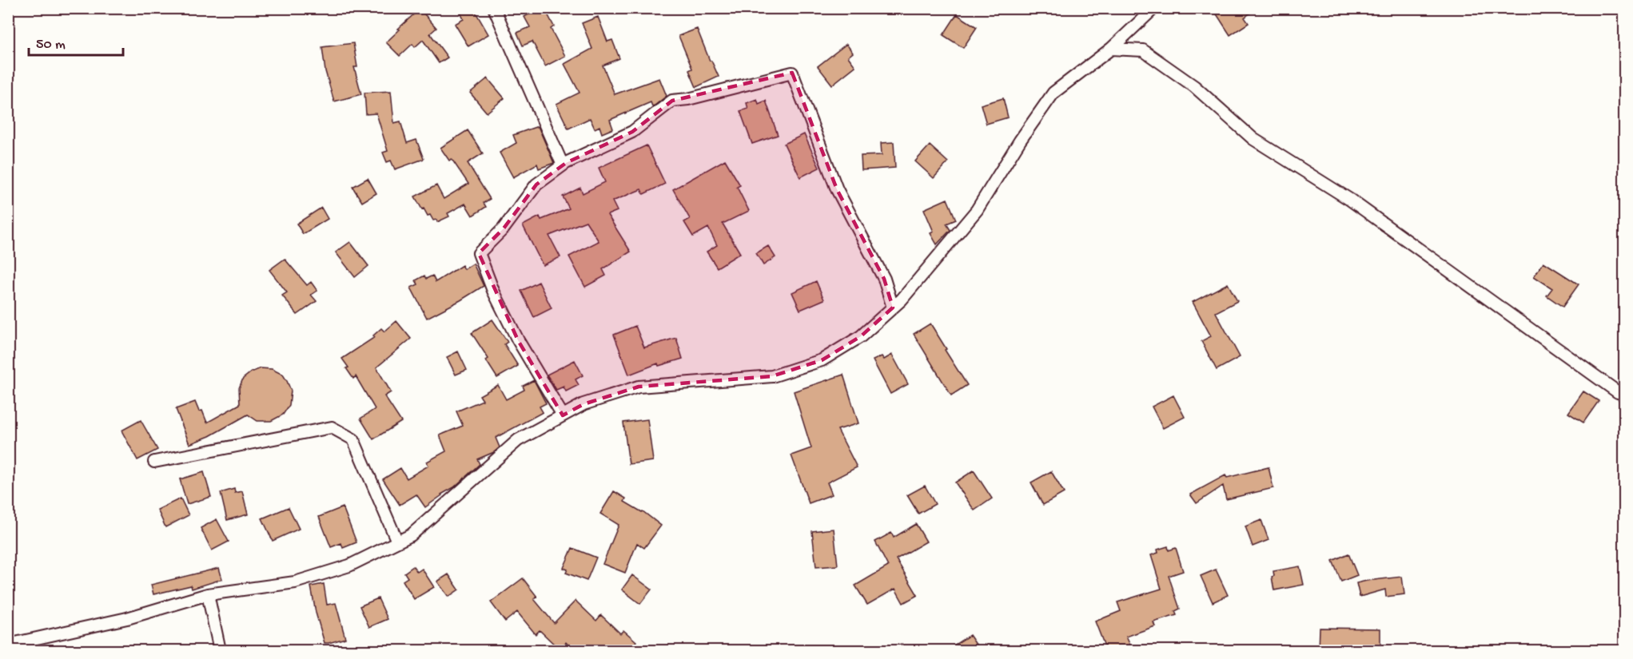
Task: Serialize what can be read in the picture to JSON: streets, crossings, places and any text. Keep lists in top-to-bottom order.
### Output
{
  "scale_bar": "50 m"
}
